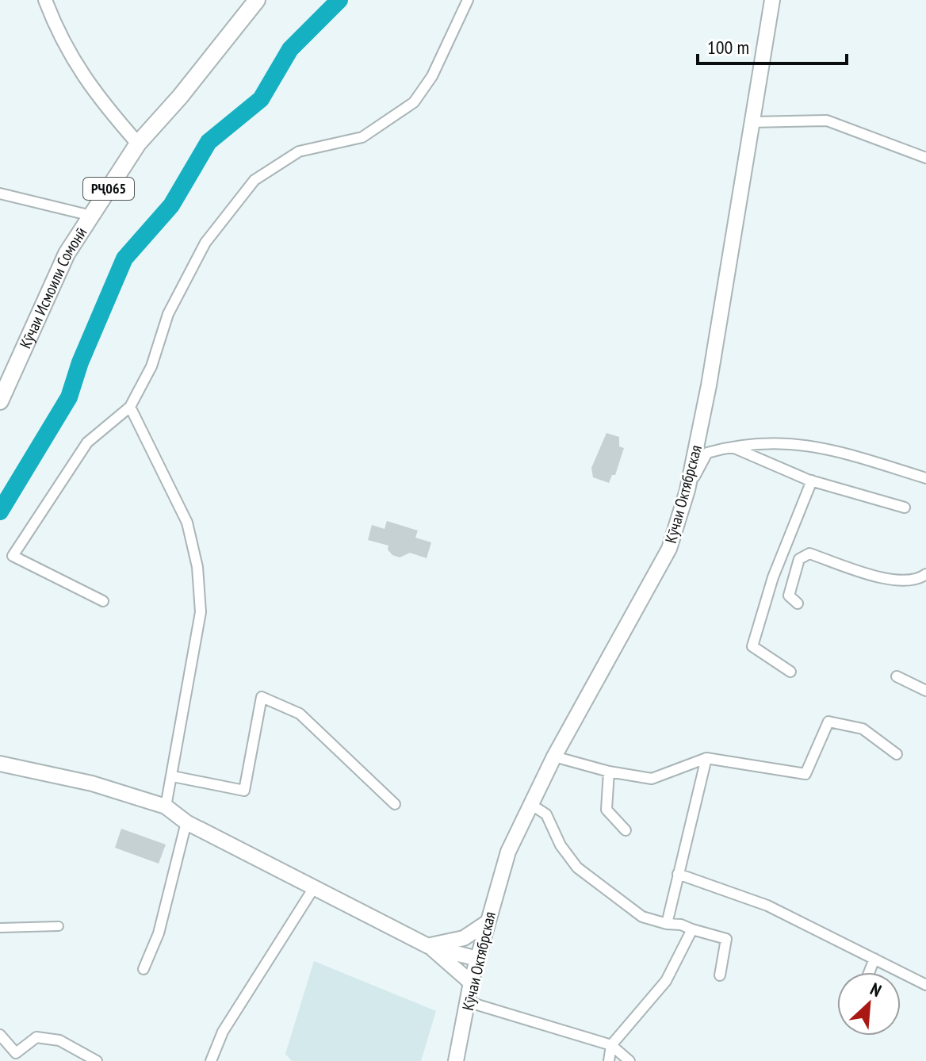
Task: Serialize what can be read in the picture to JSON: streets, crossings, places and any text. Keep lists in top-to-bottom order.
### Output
{
  "streets": {
    "main road": ["РҶ065", "Кӯчаи Исмоили Сомонӣ", "Кӯчаи Октябрская"]
  },
  "scale_bar": "100 m",
  "north": "top right"
}
